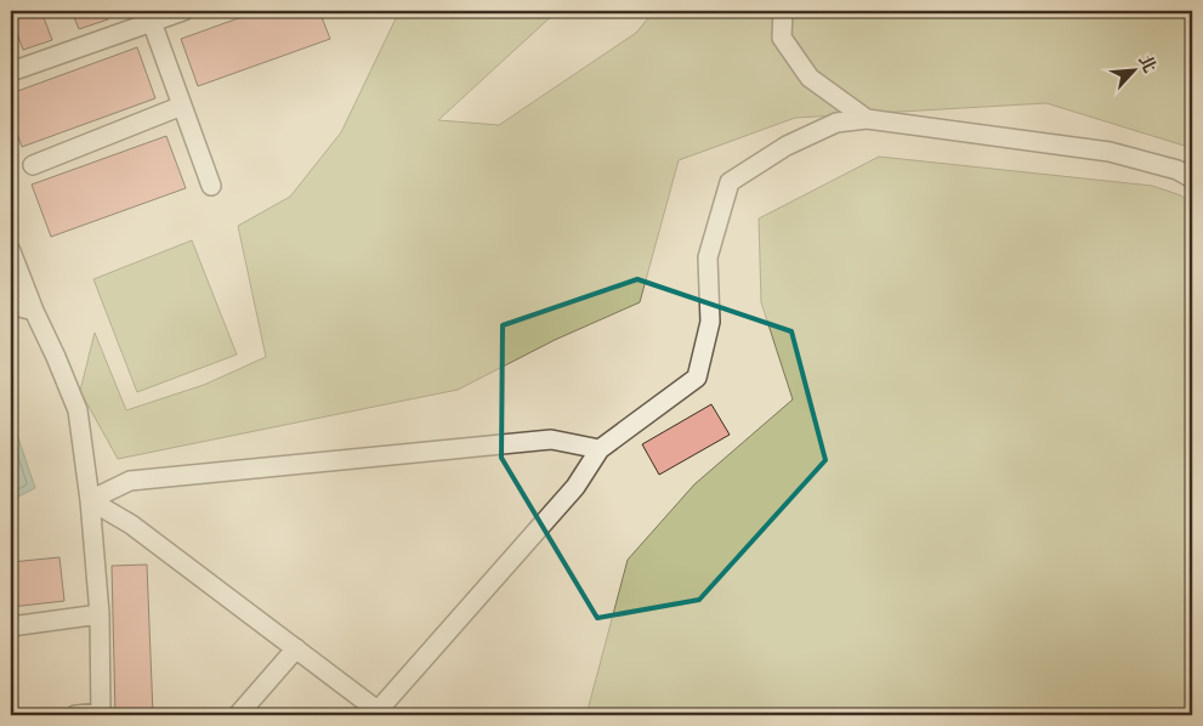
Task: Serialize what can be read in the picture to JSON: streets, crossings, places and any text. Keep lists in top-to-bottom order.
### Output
{
  "north": "top right"
}
